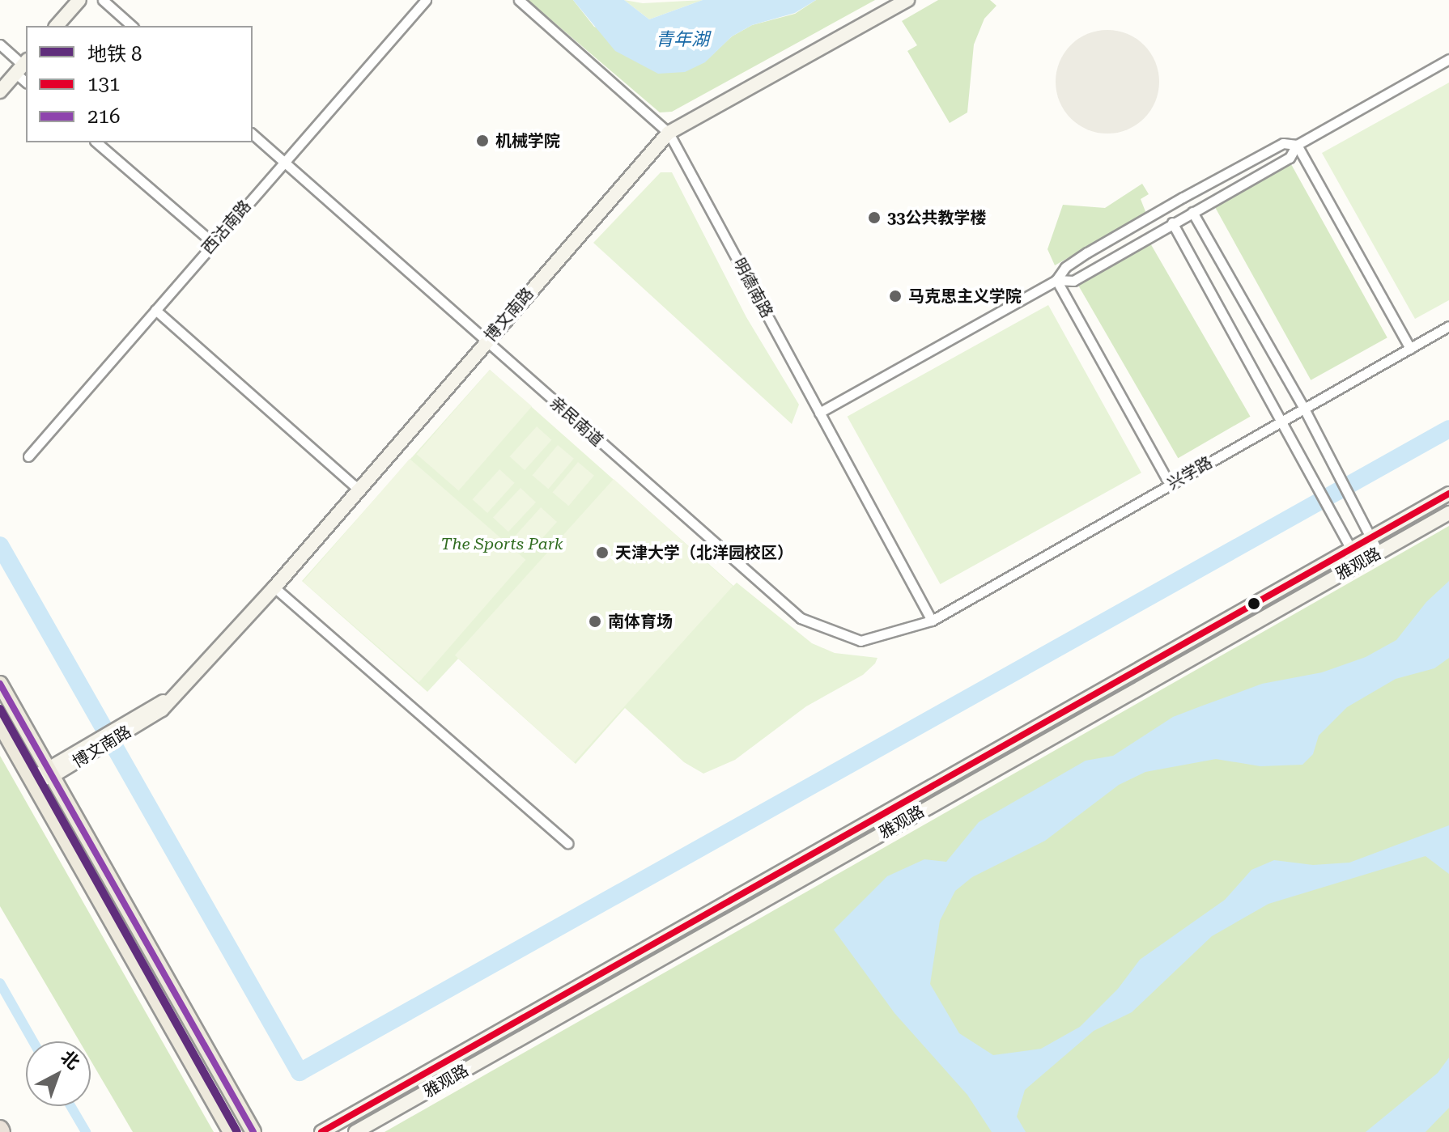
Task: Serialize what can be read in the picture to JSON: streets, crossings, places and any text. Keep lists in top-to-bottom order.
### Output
{
  "streets": {
    "main road": ["博文南路", "雅观路"],
    "street": [
      "西沽南路",
      "明德南路",
      "亲民南道",
      "兴学路"
    ]
  },
  "crossings": [
    ["西沽南路", "亲民南道"],
    ["明德南路", "博文南路"],
    ["明德南路", "亲民南道"],
    ["明德南路", "兴学路"],
    ["博文南路", "亲民南道"],
    ["亲民南道", "兴学路"]
  ],
  "water": ["青年湖"],
  "parks": ["The Sports Park"],
  "places": [
    "机械学院",
    "33公共教学楼",
    "马克思主义学院",
    "天津大学（北洋园校区）",
    "南体育场"
  ],
  "lines": ["transit line 131", "transit line 216", "metro line 8"],
  "legend": ["地铁 8", "131", "216"],
  "north": "top right"
}
